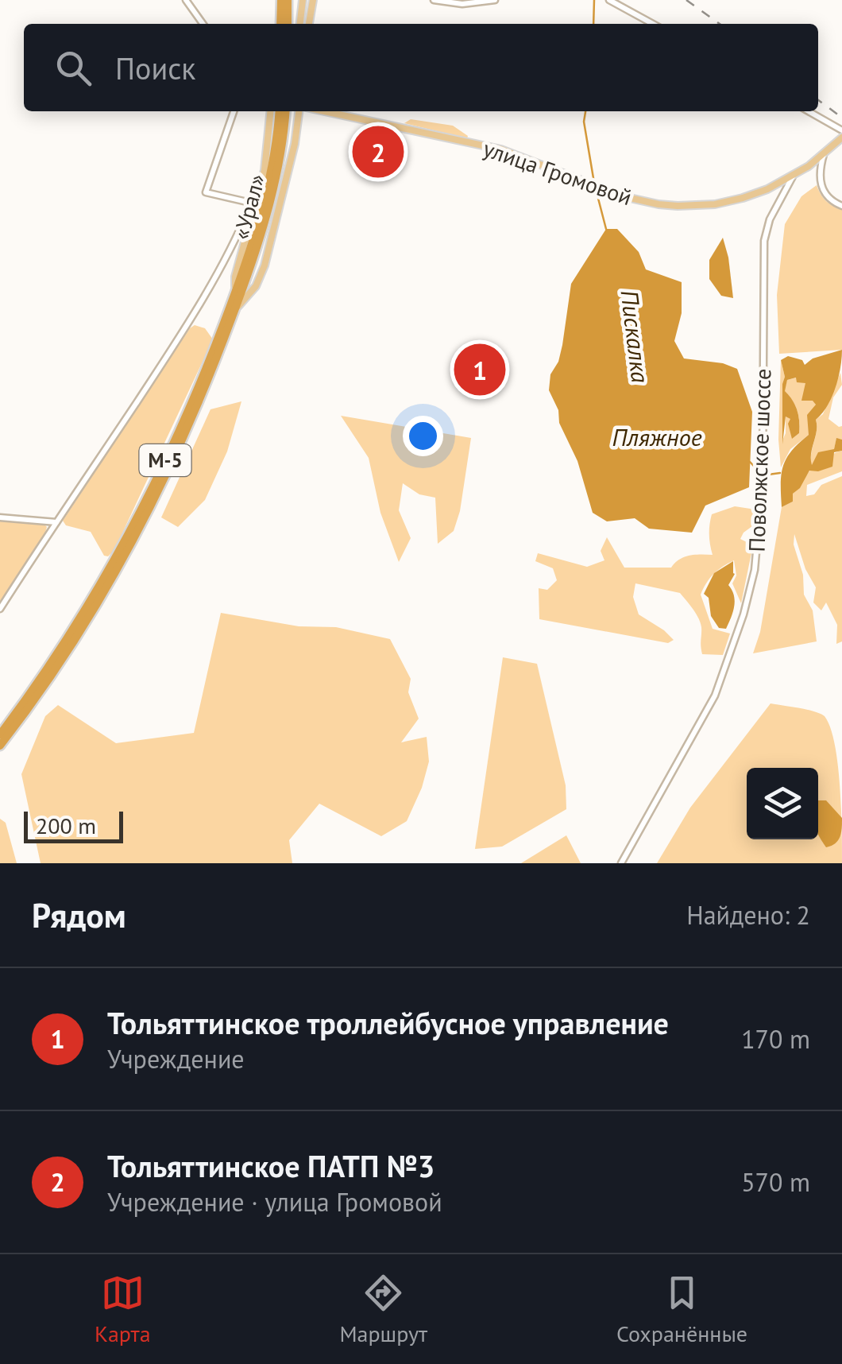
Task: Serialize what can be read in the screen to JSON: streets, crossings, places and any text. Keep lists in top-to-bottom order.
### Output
{
  "streets": {
    "highway": ["«Урал»", "М-5"],
    "main road": ["улица Громовой", "Поволжское шоссе"]
  },
  "crossings": [
    ["улица Громовой", "Поволжское шоссе"],
    ["«Урал»", "М-5"]
  ],
  "water": ["Пискалка", "Пляжное"],
  "scale_bar": "200 m",
  "page": {
    "search": "Поиск",
    "pins": ["2", "1"],
    "scale": "200 m",
    "heading": ["Рядом", "Найдено: 2"],
    "list": [
      {
        "mark": "1",
        "name": "Тольяттинское троллейбусное управление",
        "note": "Учреждение",
        "value": "170 m"
      },
      {
        "mark": "2",
        "name": "Тольяттинское ПАТП №3",
        "note": "Учреждение · улица Громовой",
        "value": "570 m"
      }
    ],
    "nav": ["Карта", "Маршрут", "Сохранённые"]
  }
}
